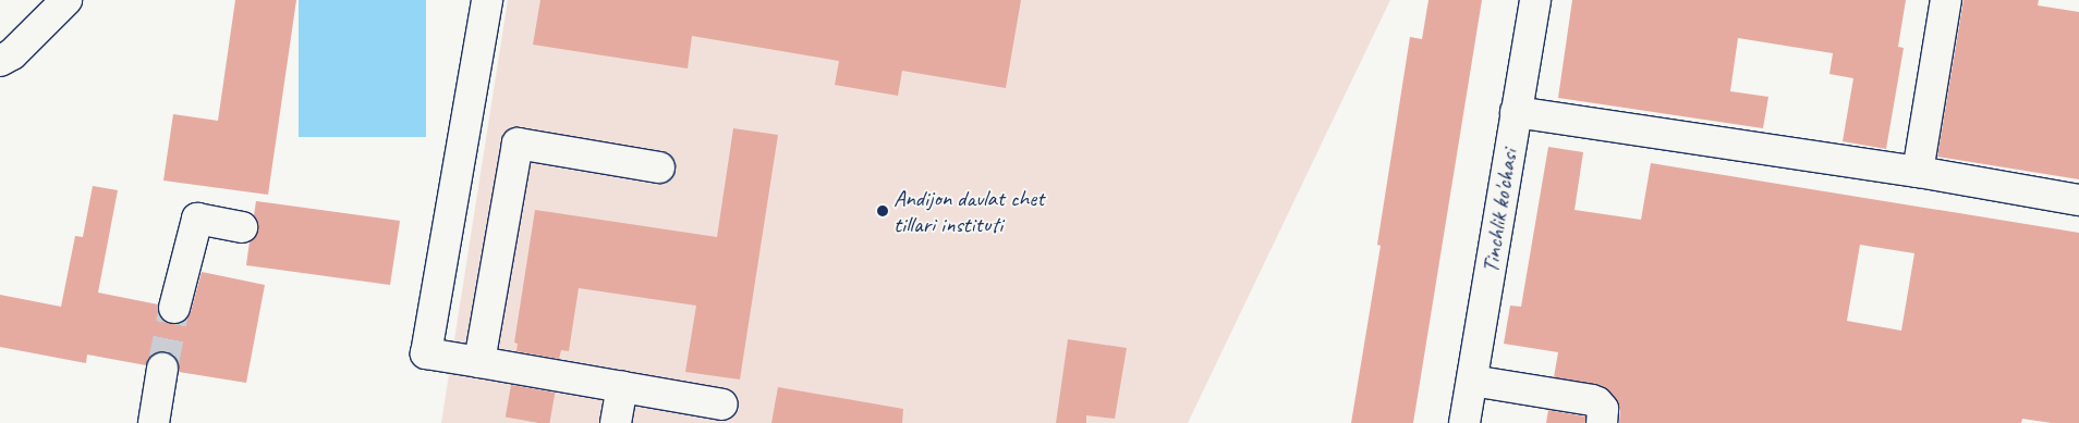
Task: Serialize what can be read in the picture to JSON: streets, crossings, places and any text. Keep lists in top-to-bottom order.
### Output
{
  "streets": {
    "street": ["Tinchlik ko'chasi"]
  },
  "places": ["Andijon davlat chet tillari instituti"]
}
